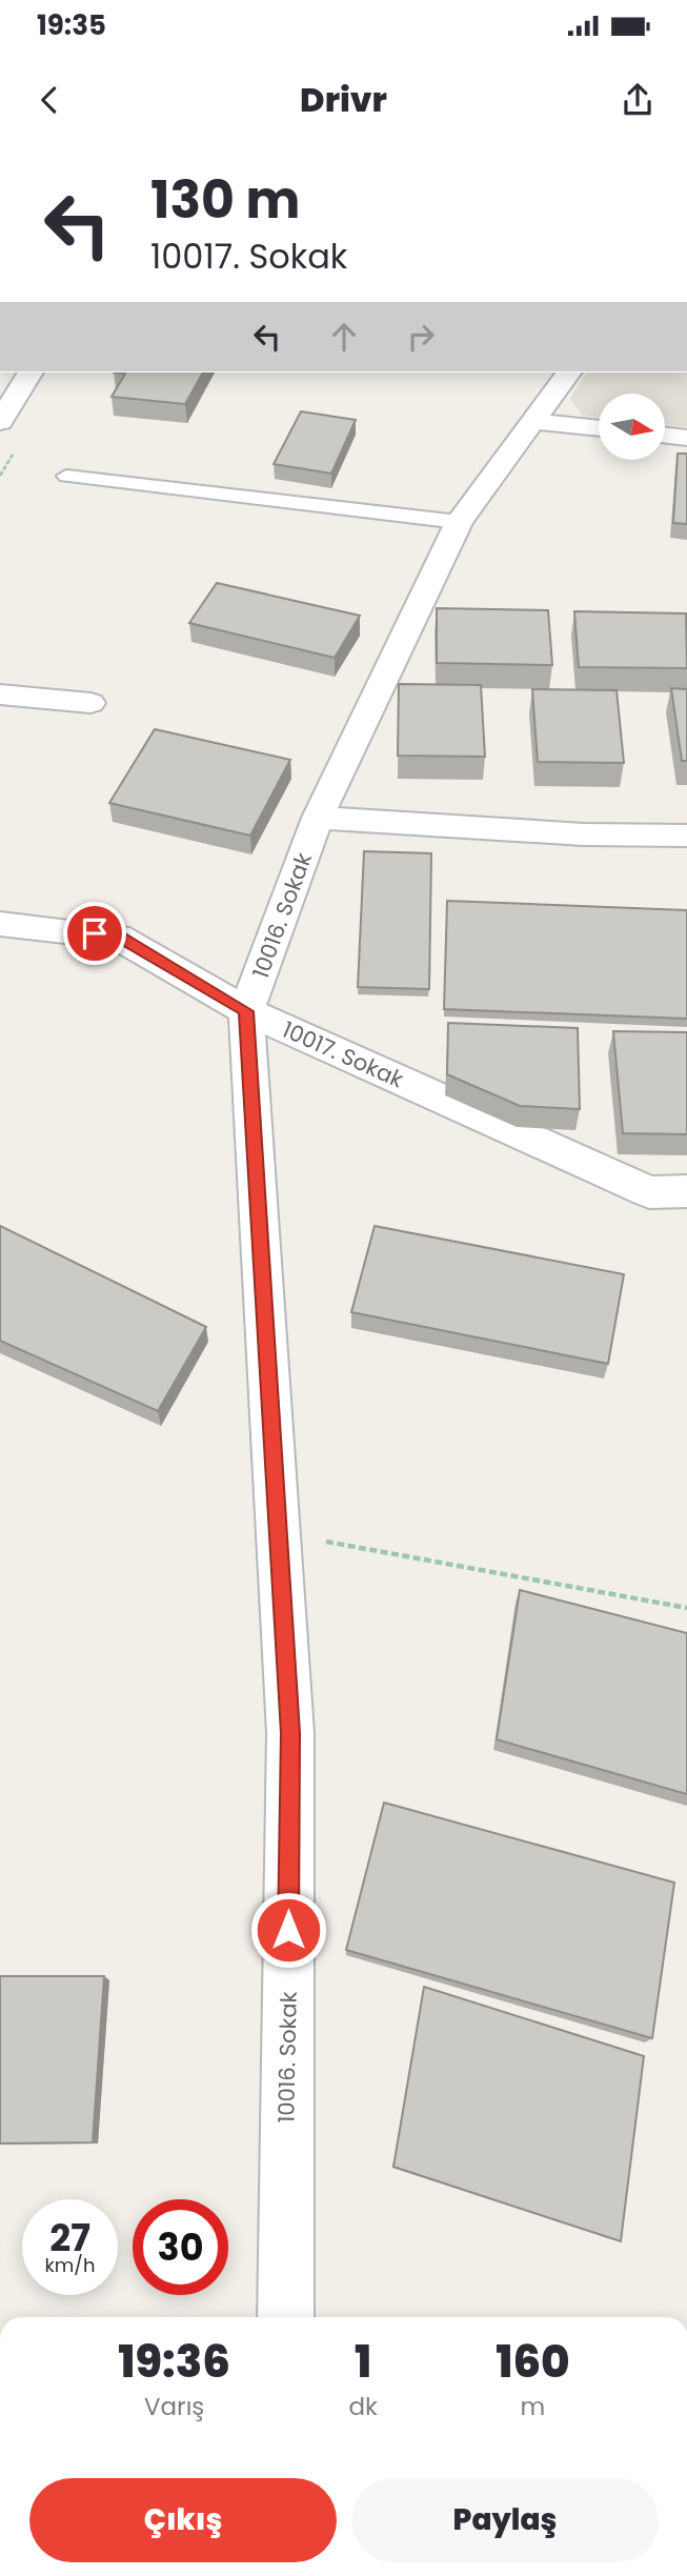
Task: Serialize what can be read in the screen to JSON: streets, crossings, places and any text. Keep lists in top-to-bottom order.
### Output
{
  "streets": {
    "street": ["10016. Sokak", "10017. Sokak"]
  },
  "crossings": [
    ["10016. Sokak", "10017. Sokak"]
  ],
  "north": "right",
  "page": {
    "status": "19:35",
    "header": "Drivr",
    "turn": ["130 m", "10017. Sokak"],
    "speed": "27 km/h",
    "limit": "30",
    "eta": [
      "19:36",
      "Varış",
      "1",
      "dk",
      "160",
      "m"
    ],
    "buttons": ["Çıkış", "Paylaş"]
  }
}
